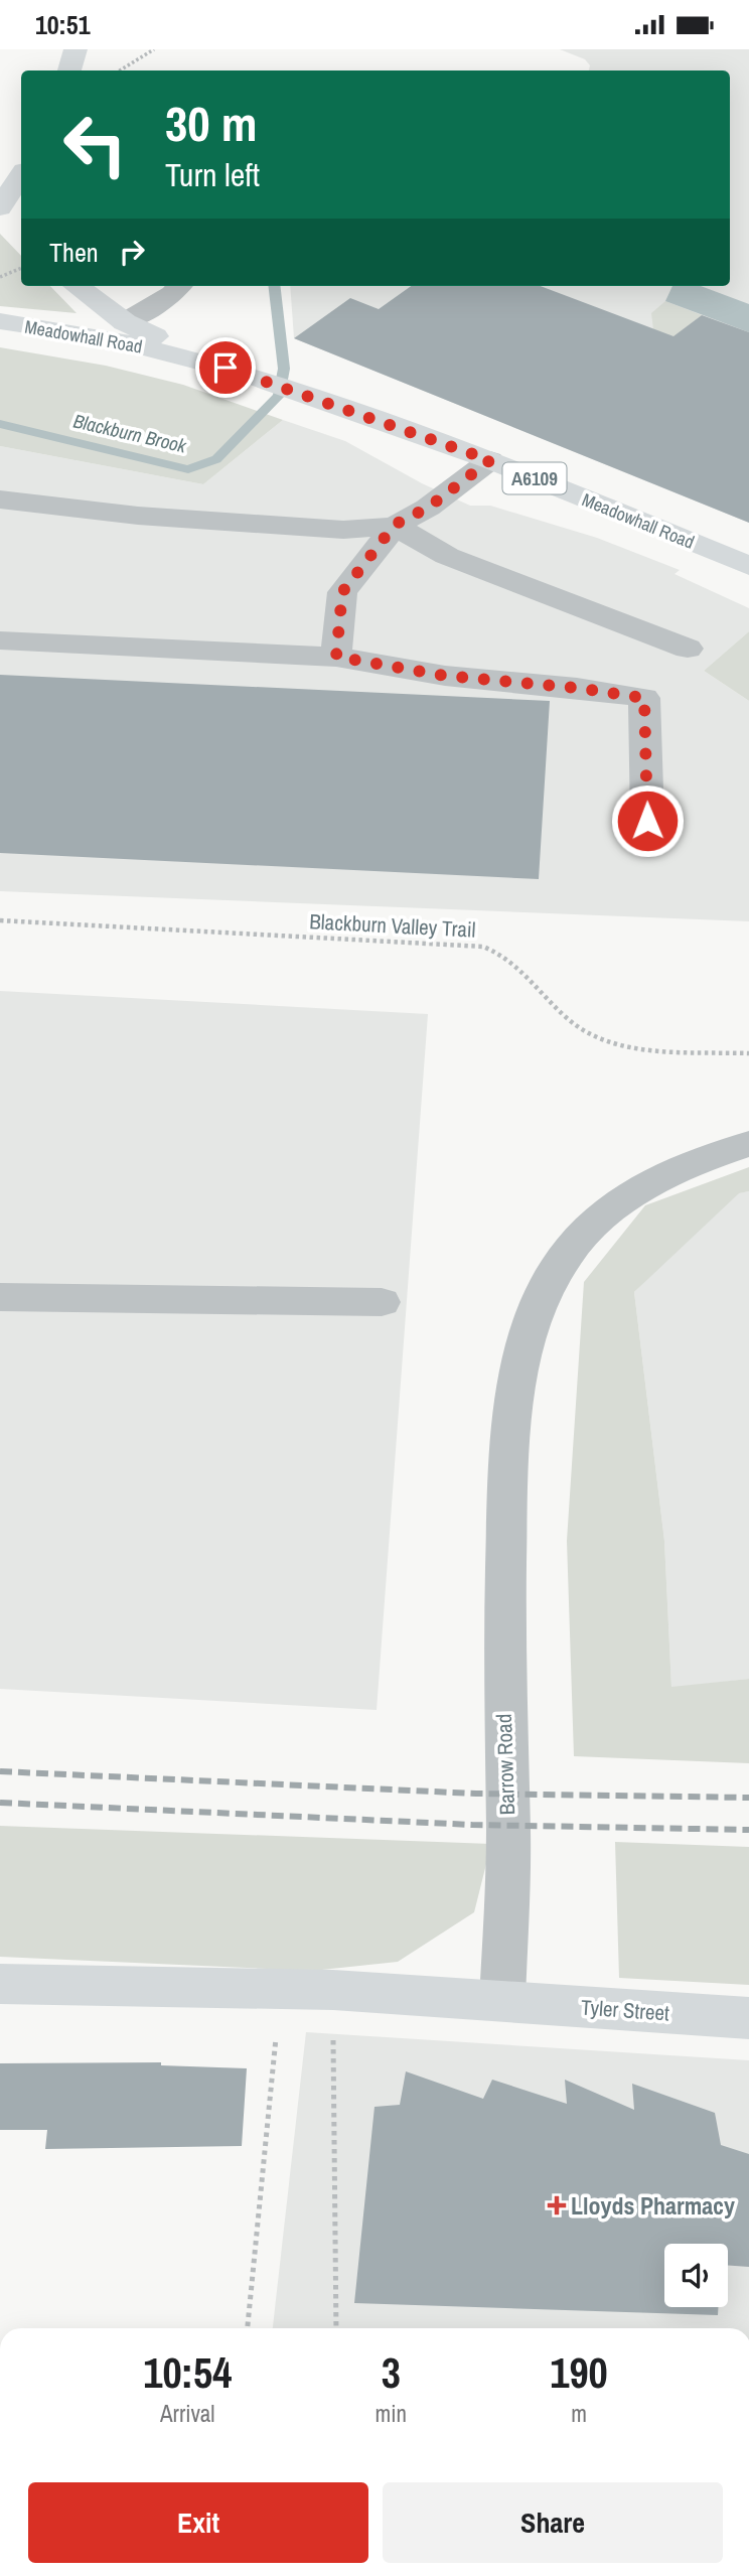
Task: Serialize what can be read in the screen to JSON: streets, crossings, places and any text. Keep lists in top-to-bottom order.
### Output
{
  "streets": {
    "main road": ["Meadowhall Road", "A6109", "Tyler Street"],
    "street": ["Barrow Road"],
    "path": ["Blackburn Valley Trail"]
  },
  "crossings": [
    ["Barrow Road", "Tyler Street"]
  ],
  "water": ["Blackburn Brook"],
  "places": {
    "health": ["Lloyds Pharmacy"]
  },
  "page": {
    "status": "10:51",
    "turn": ["30 m", "Turn left"],
    "then": "Then",
    "eta": [
      "10:54",
      "Arrival",
      "3",
      "min",
      "190",
      "m"
    ],
    "buttons": ["Exit", "Share"]
  }
}
